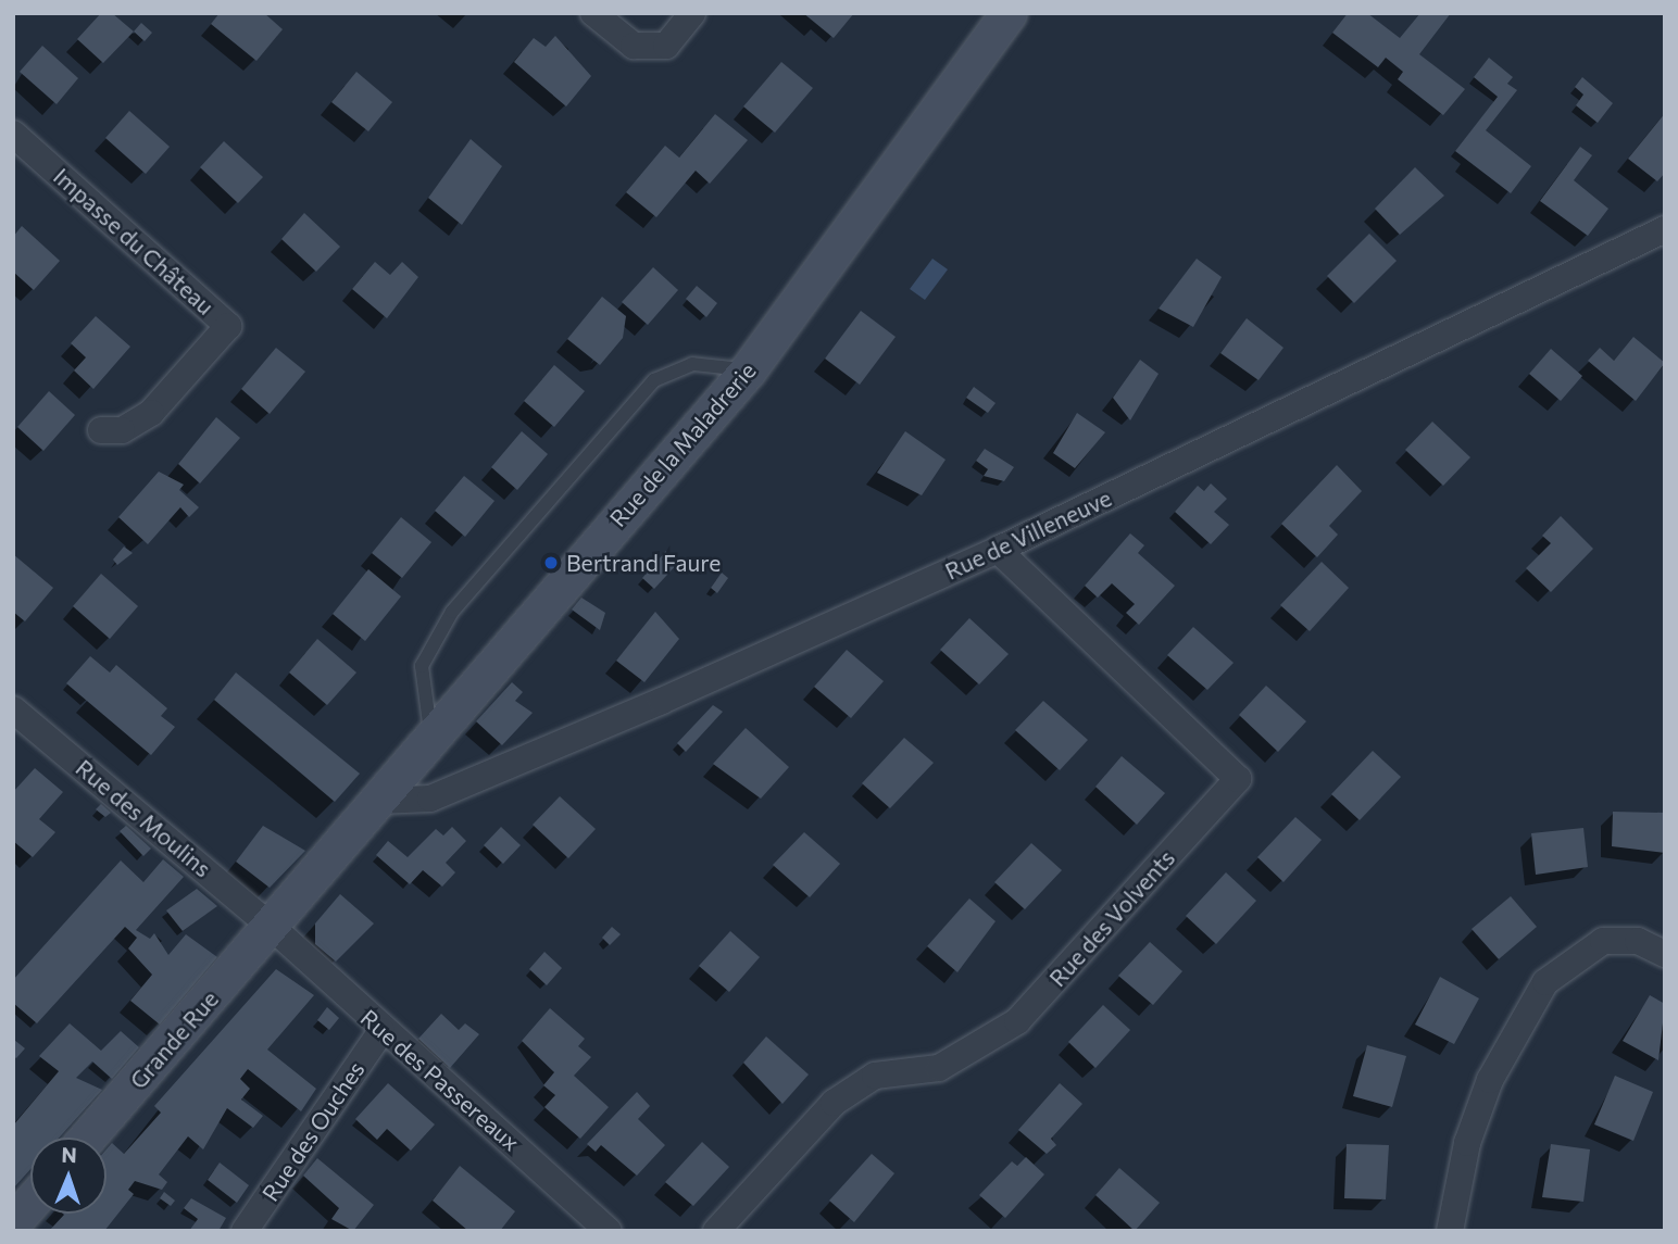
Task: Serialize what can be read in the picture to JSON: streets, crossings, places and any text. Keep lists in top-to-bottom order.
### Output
{
  "streets": {
    "main road": ["Rue de la Maladrerie", "Grande Rue"],
    "street": [
      "Impasse du Château",
      "Rue de Villeneuve",
      "Rue des Moulins",
      "Rue des Volvents",
      "Rue des Passereaux",
      "Rue des Ouches"
    ]
  },
  "crossings": [
    ["Rue de la Maladrerie", "Rue de Villeneuve"],
    ["Rue de la Maladrerie", "Rue des Moulins"],
    ["Rue de la Maladrerie", "Grande Rue"],
    ["Rue de la Maladrerie", "Rue des Passereaux"],
    ["Rue de Villeneuve", "Rue des Volvents"],
    ["Rue des Moulins", "Grande Rue"],
    ["Rue des Moulins", "Rue des Passereaux"],
    ["Grande Rue", "Rue des Passereaux"],
    ["Rue des Passereaux", "Rue des Ouches"]
  ],
  "places": ["Bertrand Faure"],
  "north": "top"
}
